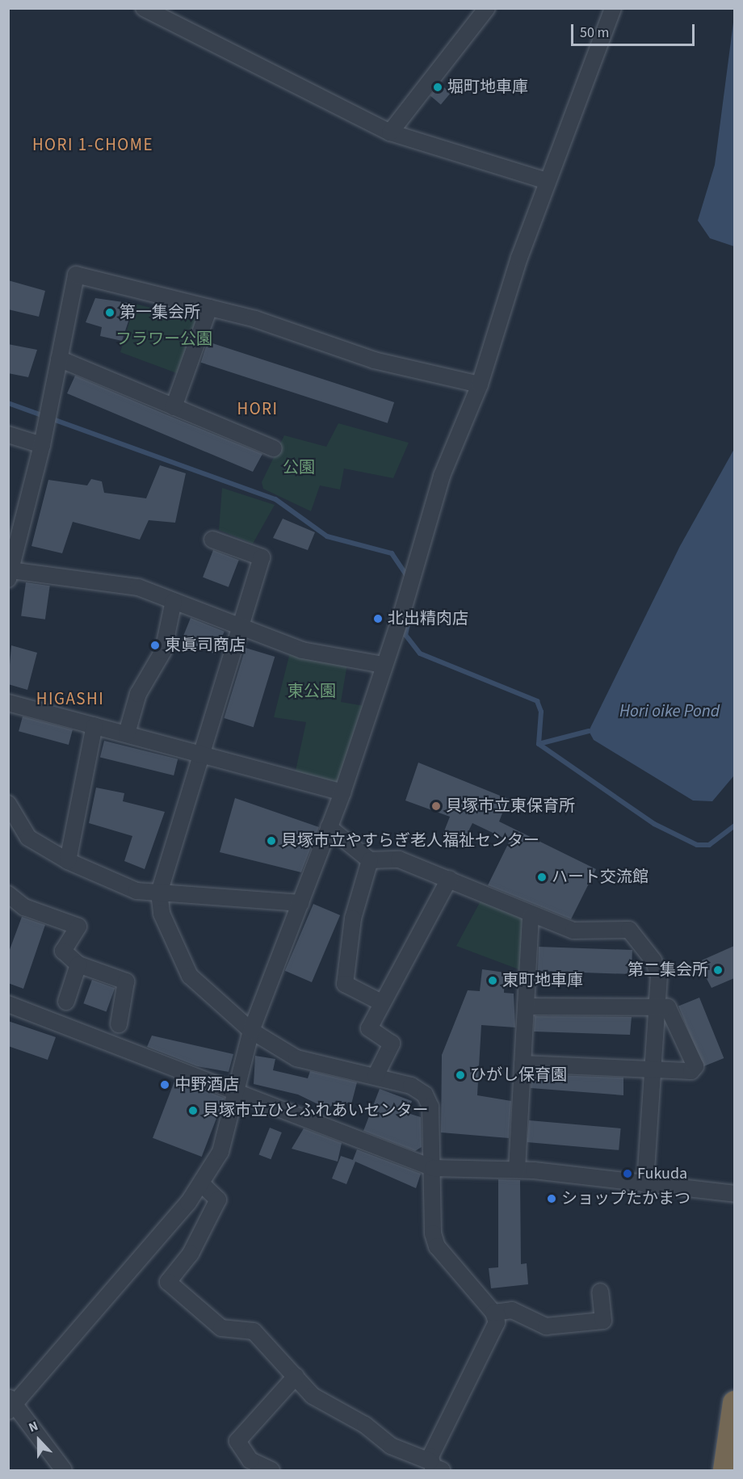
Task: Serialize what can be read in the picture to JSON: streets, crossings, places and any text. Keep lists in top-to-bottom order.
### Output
{
  "districts": ["HORI 1-CHOME", "HORI", "HIGASHI"],
  "water": ["Hori oike Pond"],
  "parks": ["フラワー公園", "公園", "東公園"],
  "places": [
    "堀町地車庫",
    "第一集会所",
    "北出精肉店",
    "東眞司商店",
    "貝塚市立東保育所",
    "貝塚市立やすらぎ老人福祉センター",
    "ハート交流館",
    "第二集会所",
    "東町地車庫",
    "ひがし保育園",
    "中野酒店",
    "貝塚市立ひとふれあいセンター",
    "Fukuda",
    "ショップたかまつ"
  ],
  "scale_bar": "50 m",
  "north": "top"
}
